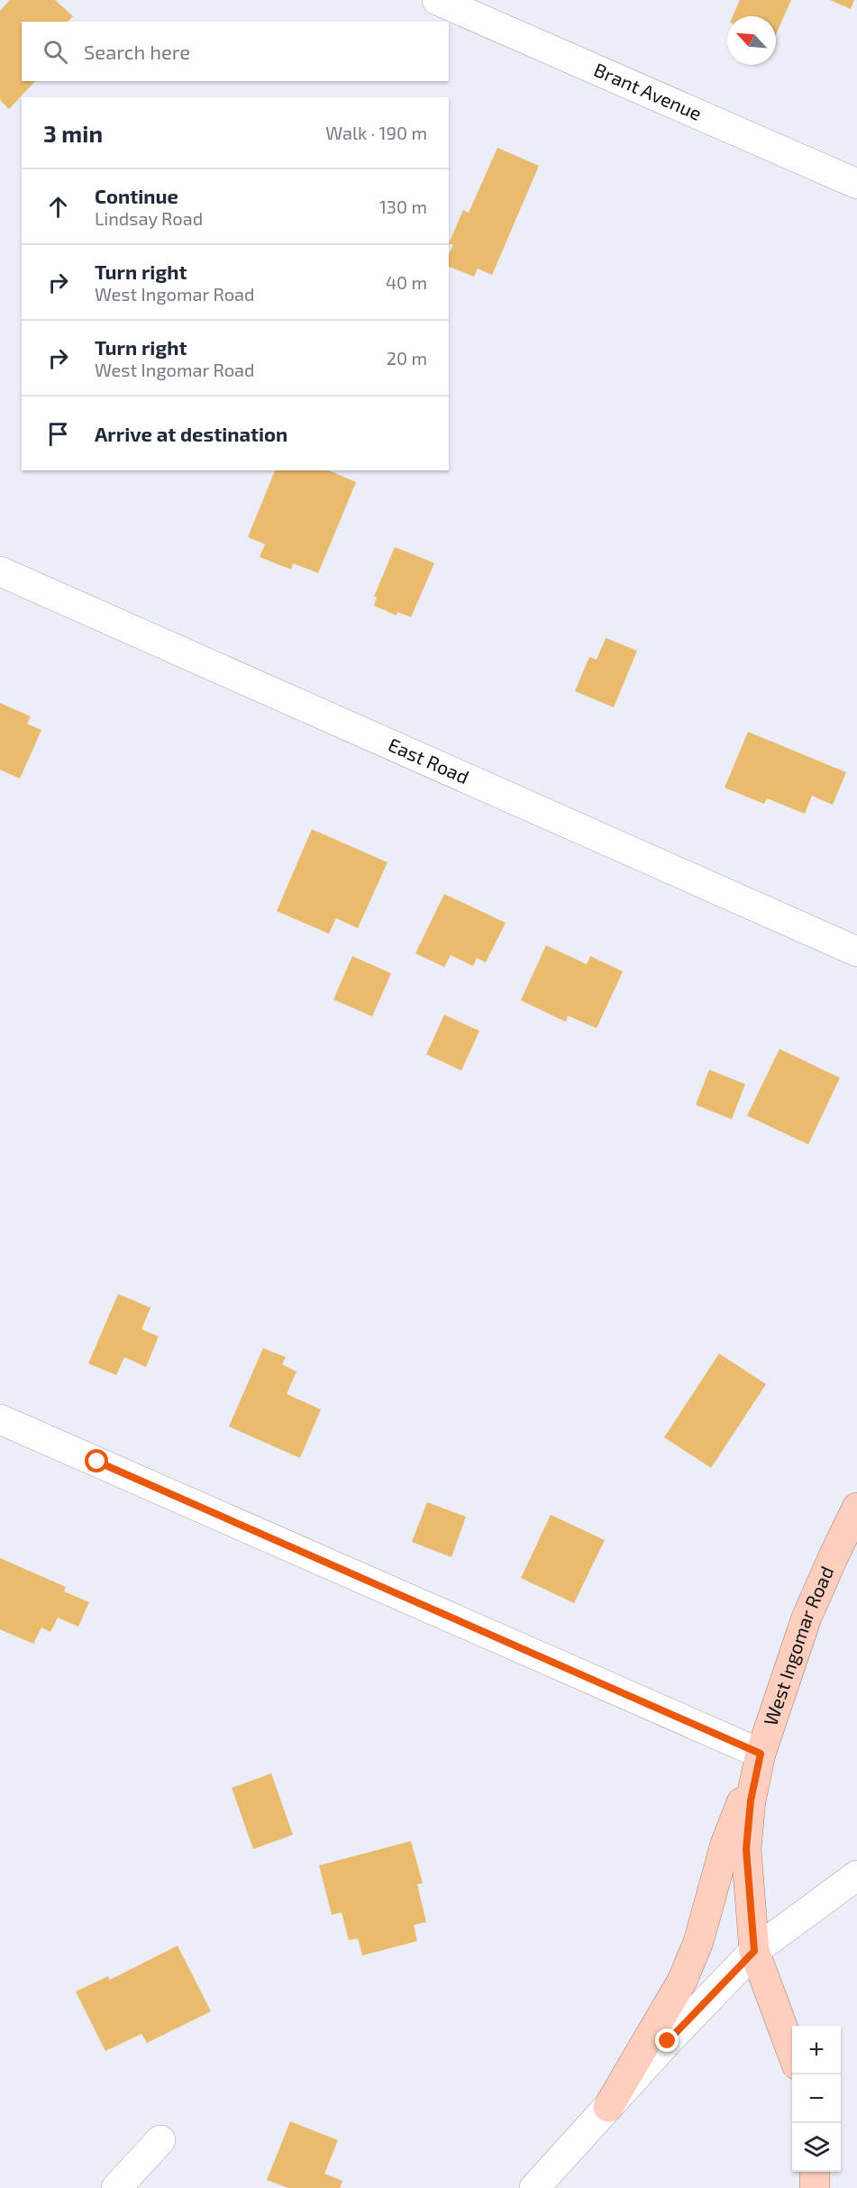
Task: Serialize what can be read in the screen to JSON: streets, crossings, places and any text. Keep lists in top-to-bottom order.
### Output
{
  "streets": {
    "main road": ["West Ingomar Road"],
    "street": ["Brant Avenue", "East Road"]
  },
  "north": "top left",
  "page": {
    "search": "Search here",
    "heading": ["3 min", "Walk · 190 m"],
    "list": [
      ["Continue", "Lindsay Road", "130 m"],
      ["Turn right", "West Ingomar Road", "40 m"],
      ["Turn right", "West Ingomar Road", "20 m"],
      "Arrive at destination"
    ],
    "map_buttons": ["+", "−"]
  }
}
